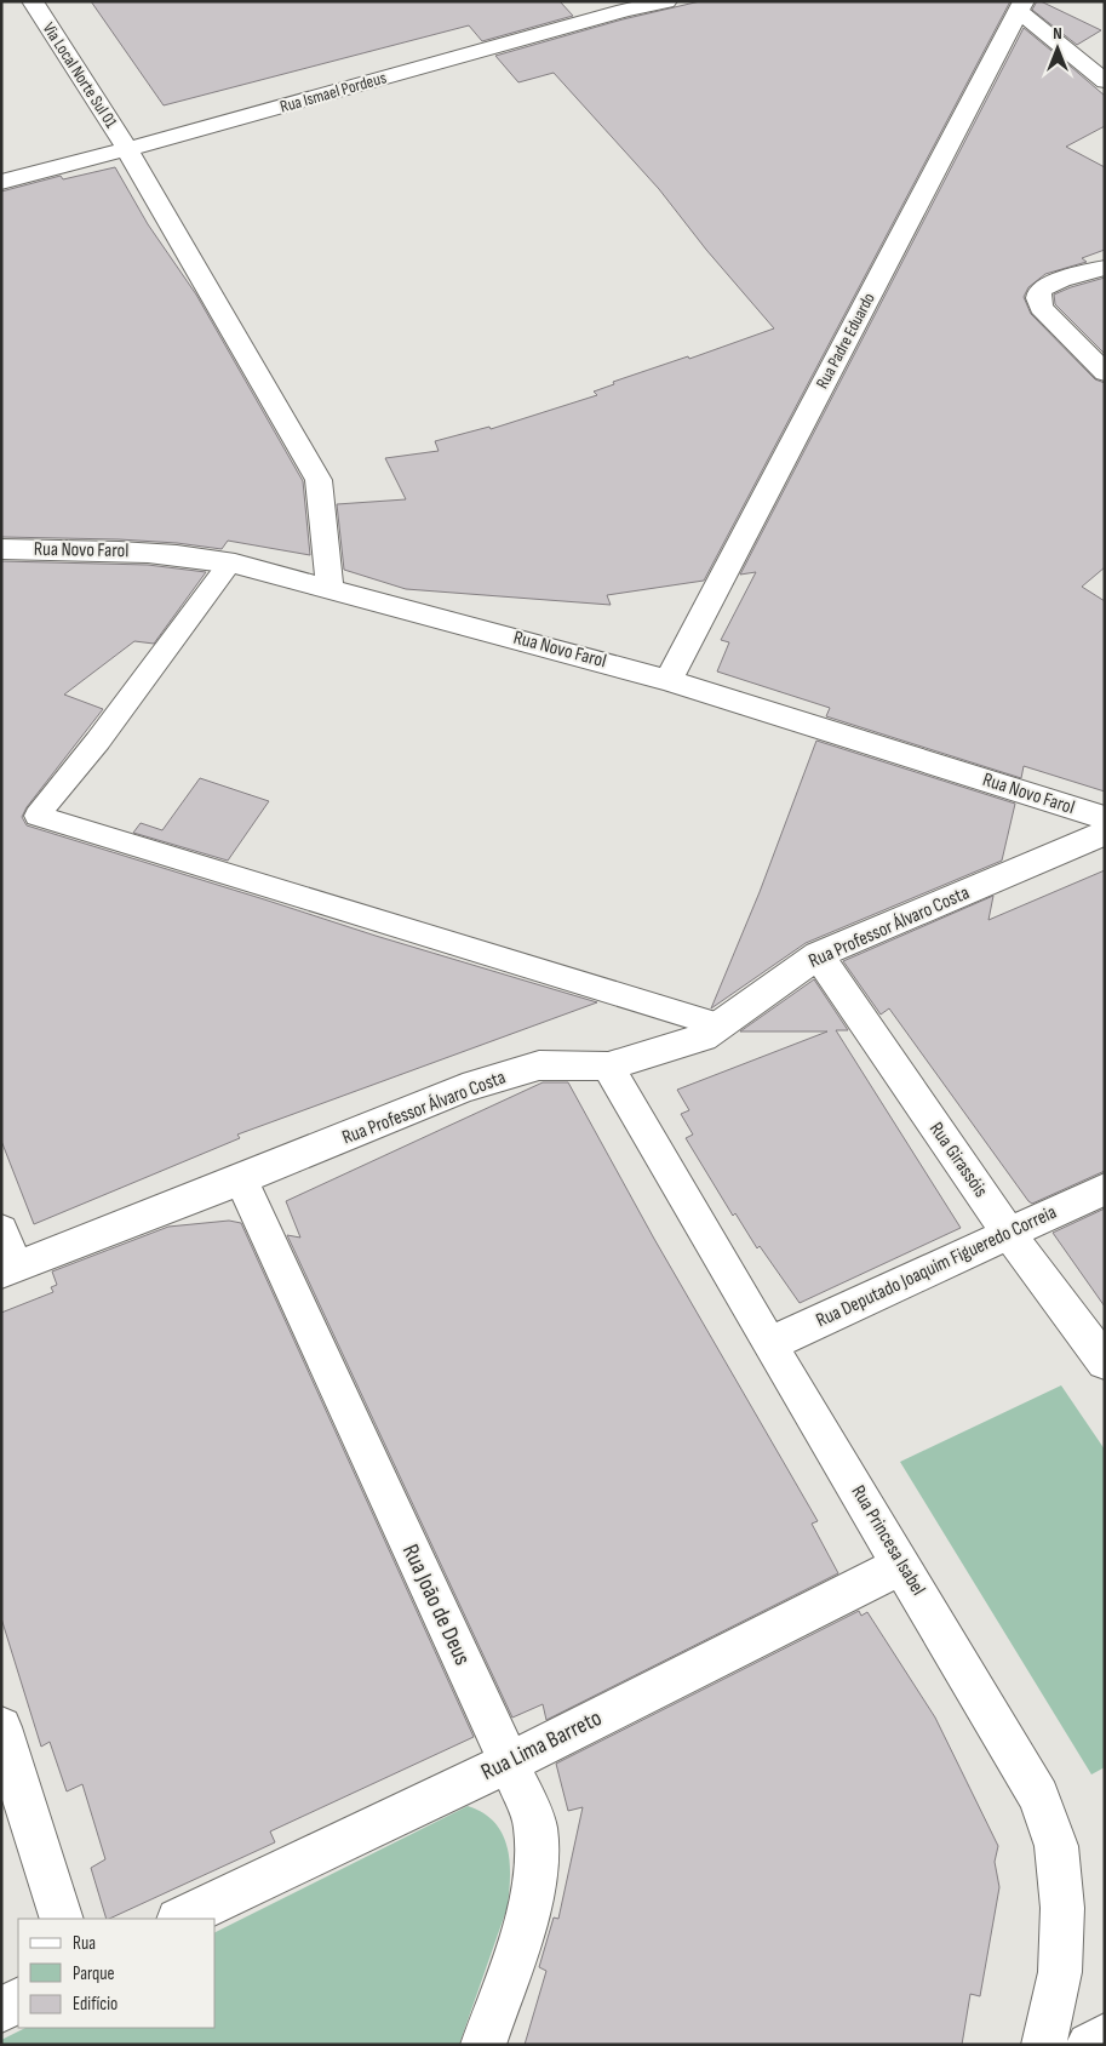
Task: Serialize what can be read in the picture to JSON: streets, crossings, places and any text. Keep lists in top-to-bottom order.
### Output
{
  "streets": {
    "street": [
      "Via Local Norte Sul 01",
      "Rua Ismael Pordeus",
      "Rua Padre Eduardo",
      "Rua Novo Farol",
      "Rua Professor Álvaro Costa",
      "Rua Girassóis",
      "Rua Deputado Joaquim Figueredo Correia",
      "Rua Princesa Isabel",
      "Rua João de Deus",
      "Rua Lima Barreto"
    ]
  },
  "crossings": [
    ["Via Local Norte Sul 01", "Rua Ismael Pordeus"],
    ["Via Local Norte Sul 01", "Rua Novo Farol"],
    ["Rua Padre Eduardo", "Rua Novo Farol"],
    ["Rua Professor Álvaro Costa", "Rua Girassóis"],
    ["Rua Professor Álvaro Costa", "Rua Princesa Isabel"],
    ["Rua Professor Álvaro Costa", "Rua João de Deus"],
    ["Rua Girassóis", "Rua Deputado Joaquim Figueredo Correia"],
    ["Rua Deputado Joaquim Figueredo Correia", "Rua Princesa Isabel"],
    ["Rua Princesa Isabel", "Rua Lima Barreto"],
    ["Rua João de Deus", "Rua Lima Barreto"]
  ],
  "legend": ["Rua", "Parque", "Edifício"],
  "north": "top"
}
